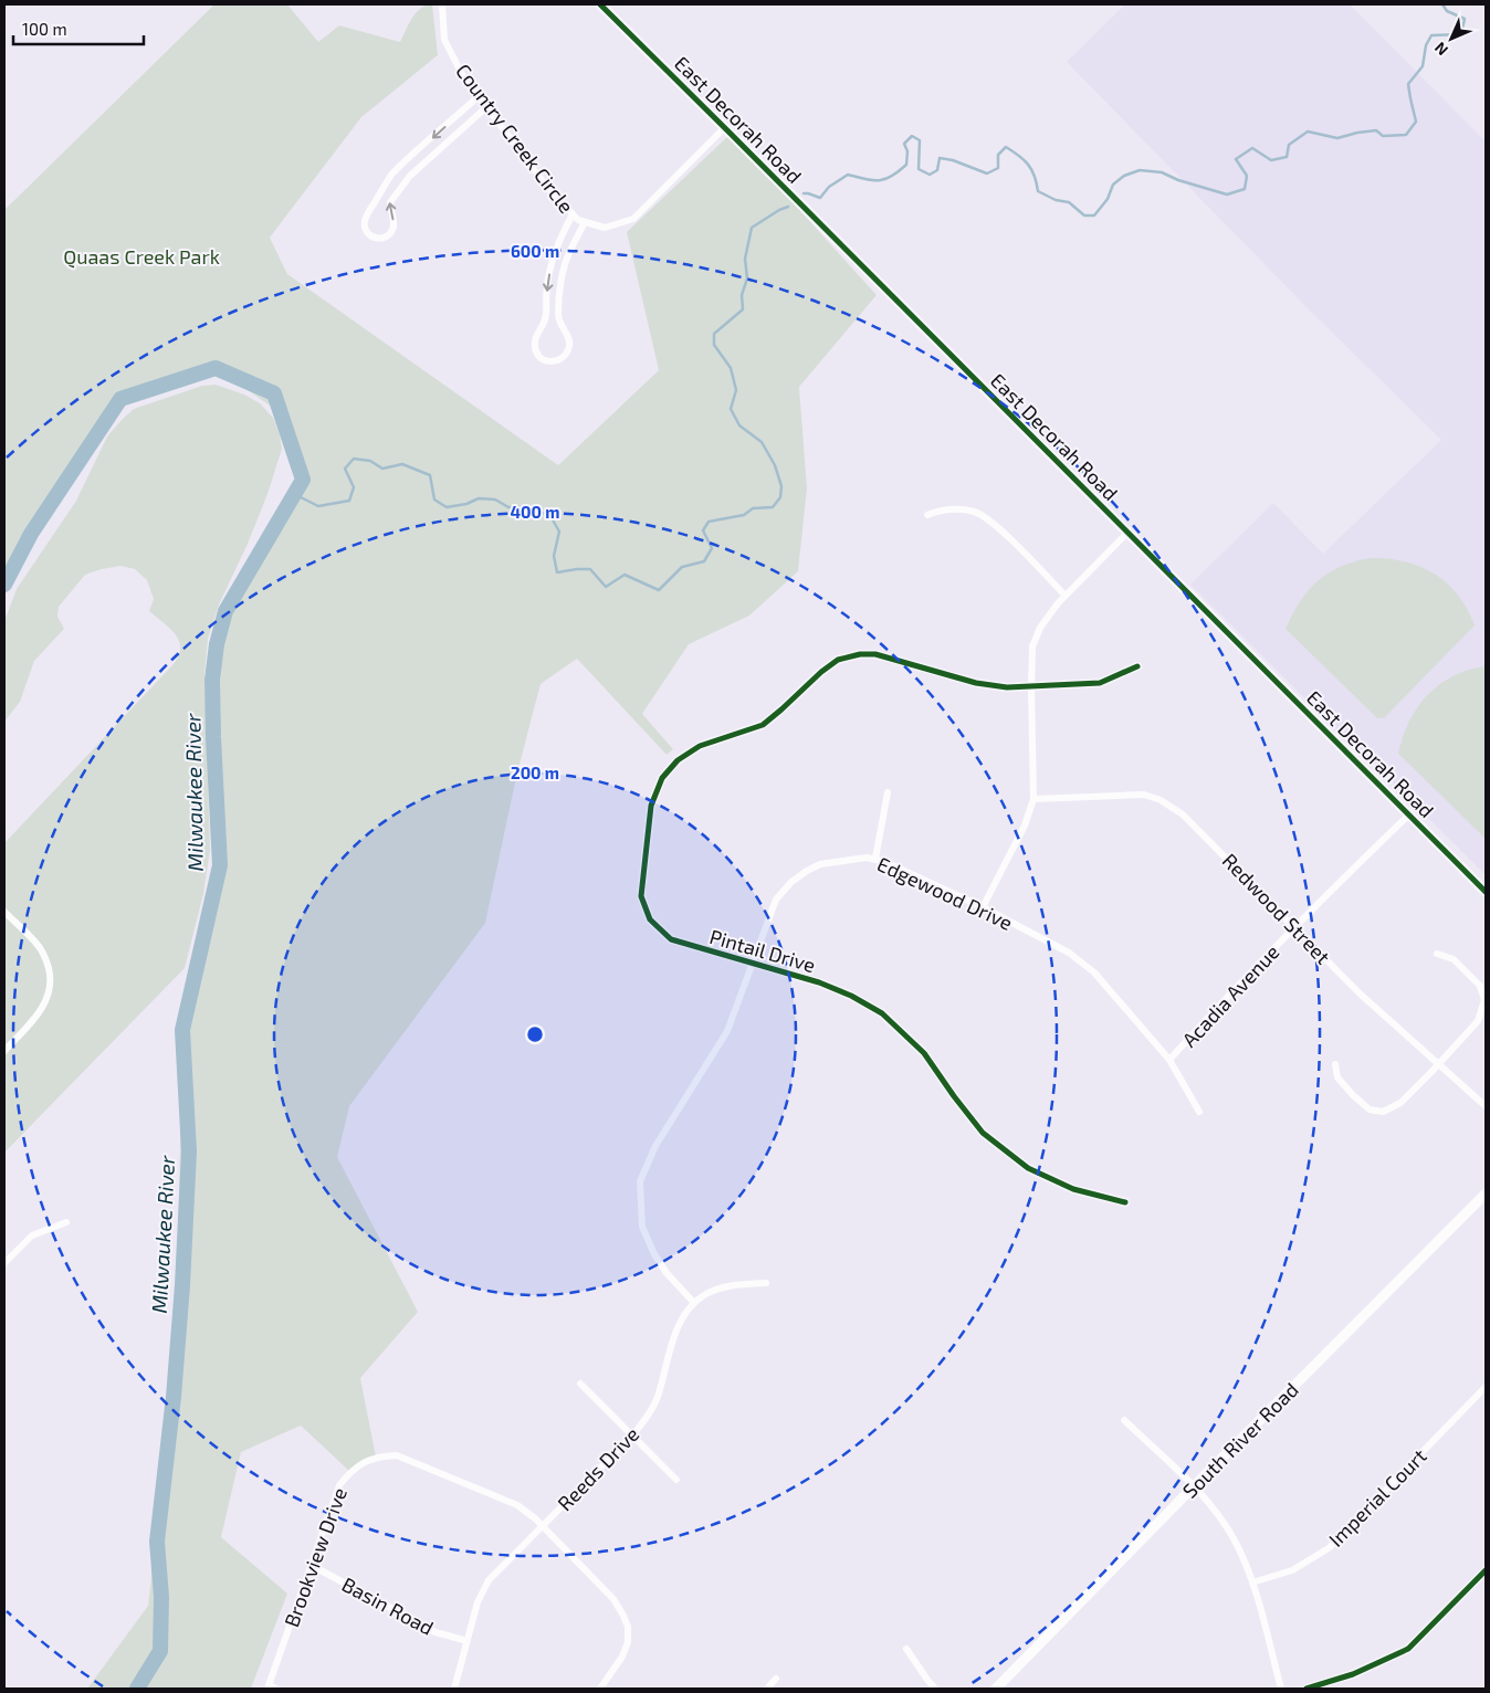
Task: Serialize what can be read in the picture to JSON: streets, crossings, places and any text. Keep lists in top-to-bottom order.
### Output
{
  "streets": {
    "street": [
      "East Decorah Road",
      "Country Creek Circle",
      "Edgewood Drive",
      "Redwood Street",
      "Pintail Drive",
      "Acadia Avenue",
      "South River Road",
      "Reeds Drive",
      "Imperial Court",
      "Brookview Drive",
      "Basin Road"
    ]
  },
  "crossings": [
    ["East Decorah Road", "Country Creek Circle"],
    ["East Decorah Road", "Acadia Avenue"],
    ["Edgewood Drive", "Pintail Drive"],
    ["Edgewood Drive", "Acadia Avenue"],
    ["Edgewood Drive", "Reeds Drive"],
    ["Redwood Street", "Acadia Avenue"],
    ["Reeds Drive", "Brookview Drive"],
    ["Reeds Drive", "Basin Road"],
    ["Brookview Drive", "Basin Road"]
  ],
  "water": ["Milwaukee River"],
  "parks": ["Quaas Creek Park"],
  "scale_bar": "100 m",
  "north": "bottom left",
  "rings": ["600 m", "400 m", "200 m"]
}
